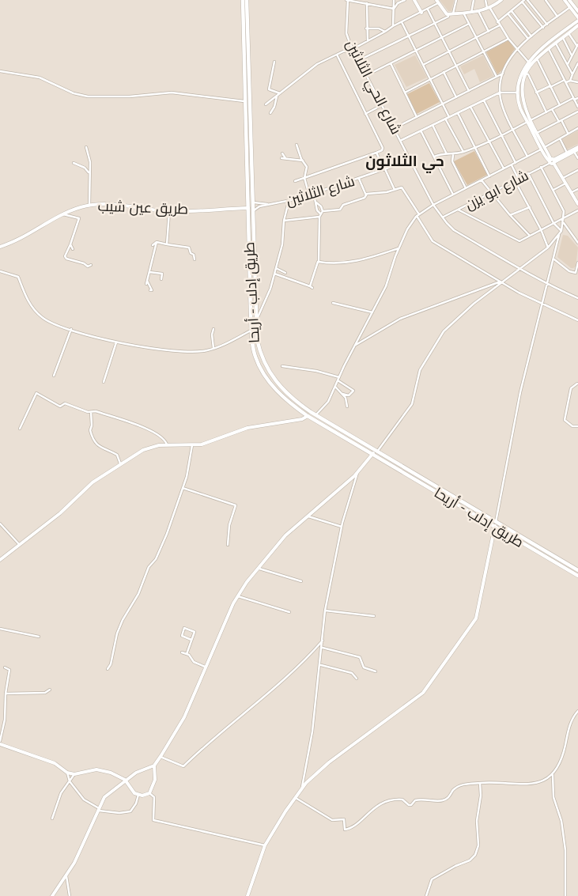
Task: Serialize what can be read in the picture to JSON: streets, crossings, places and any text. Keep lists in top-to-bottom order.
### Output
{
  "streets": {
    "main road": ["طريق إدلب - أريحا"],
    "street": [
      "شارع الحي الثلاثين",
      "شارع ابو يزن",
      "شارع الثلاثين",
      "طريق عين شيب"
    ]
  },
  "crossings": [
    ["شارع الحي الثلاثين", "شارع ابو يزن"],
    ["شارع الحي الثلاثين", "شارع الثلاثين"],
    ["شارع الثلاثين", "طريق إدلب - أريحا"],
    ["طريق عين شيب", "طريق إدلب - أريحا"]
  ],
  "districts": ["حي الثلاثون"]
}
